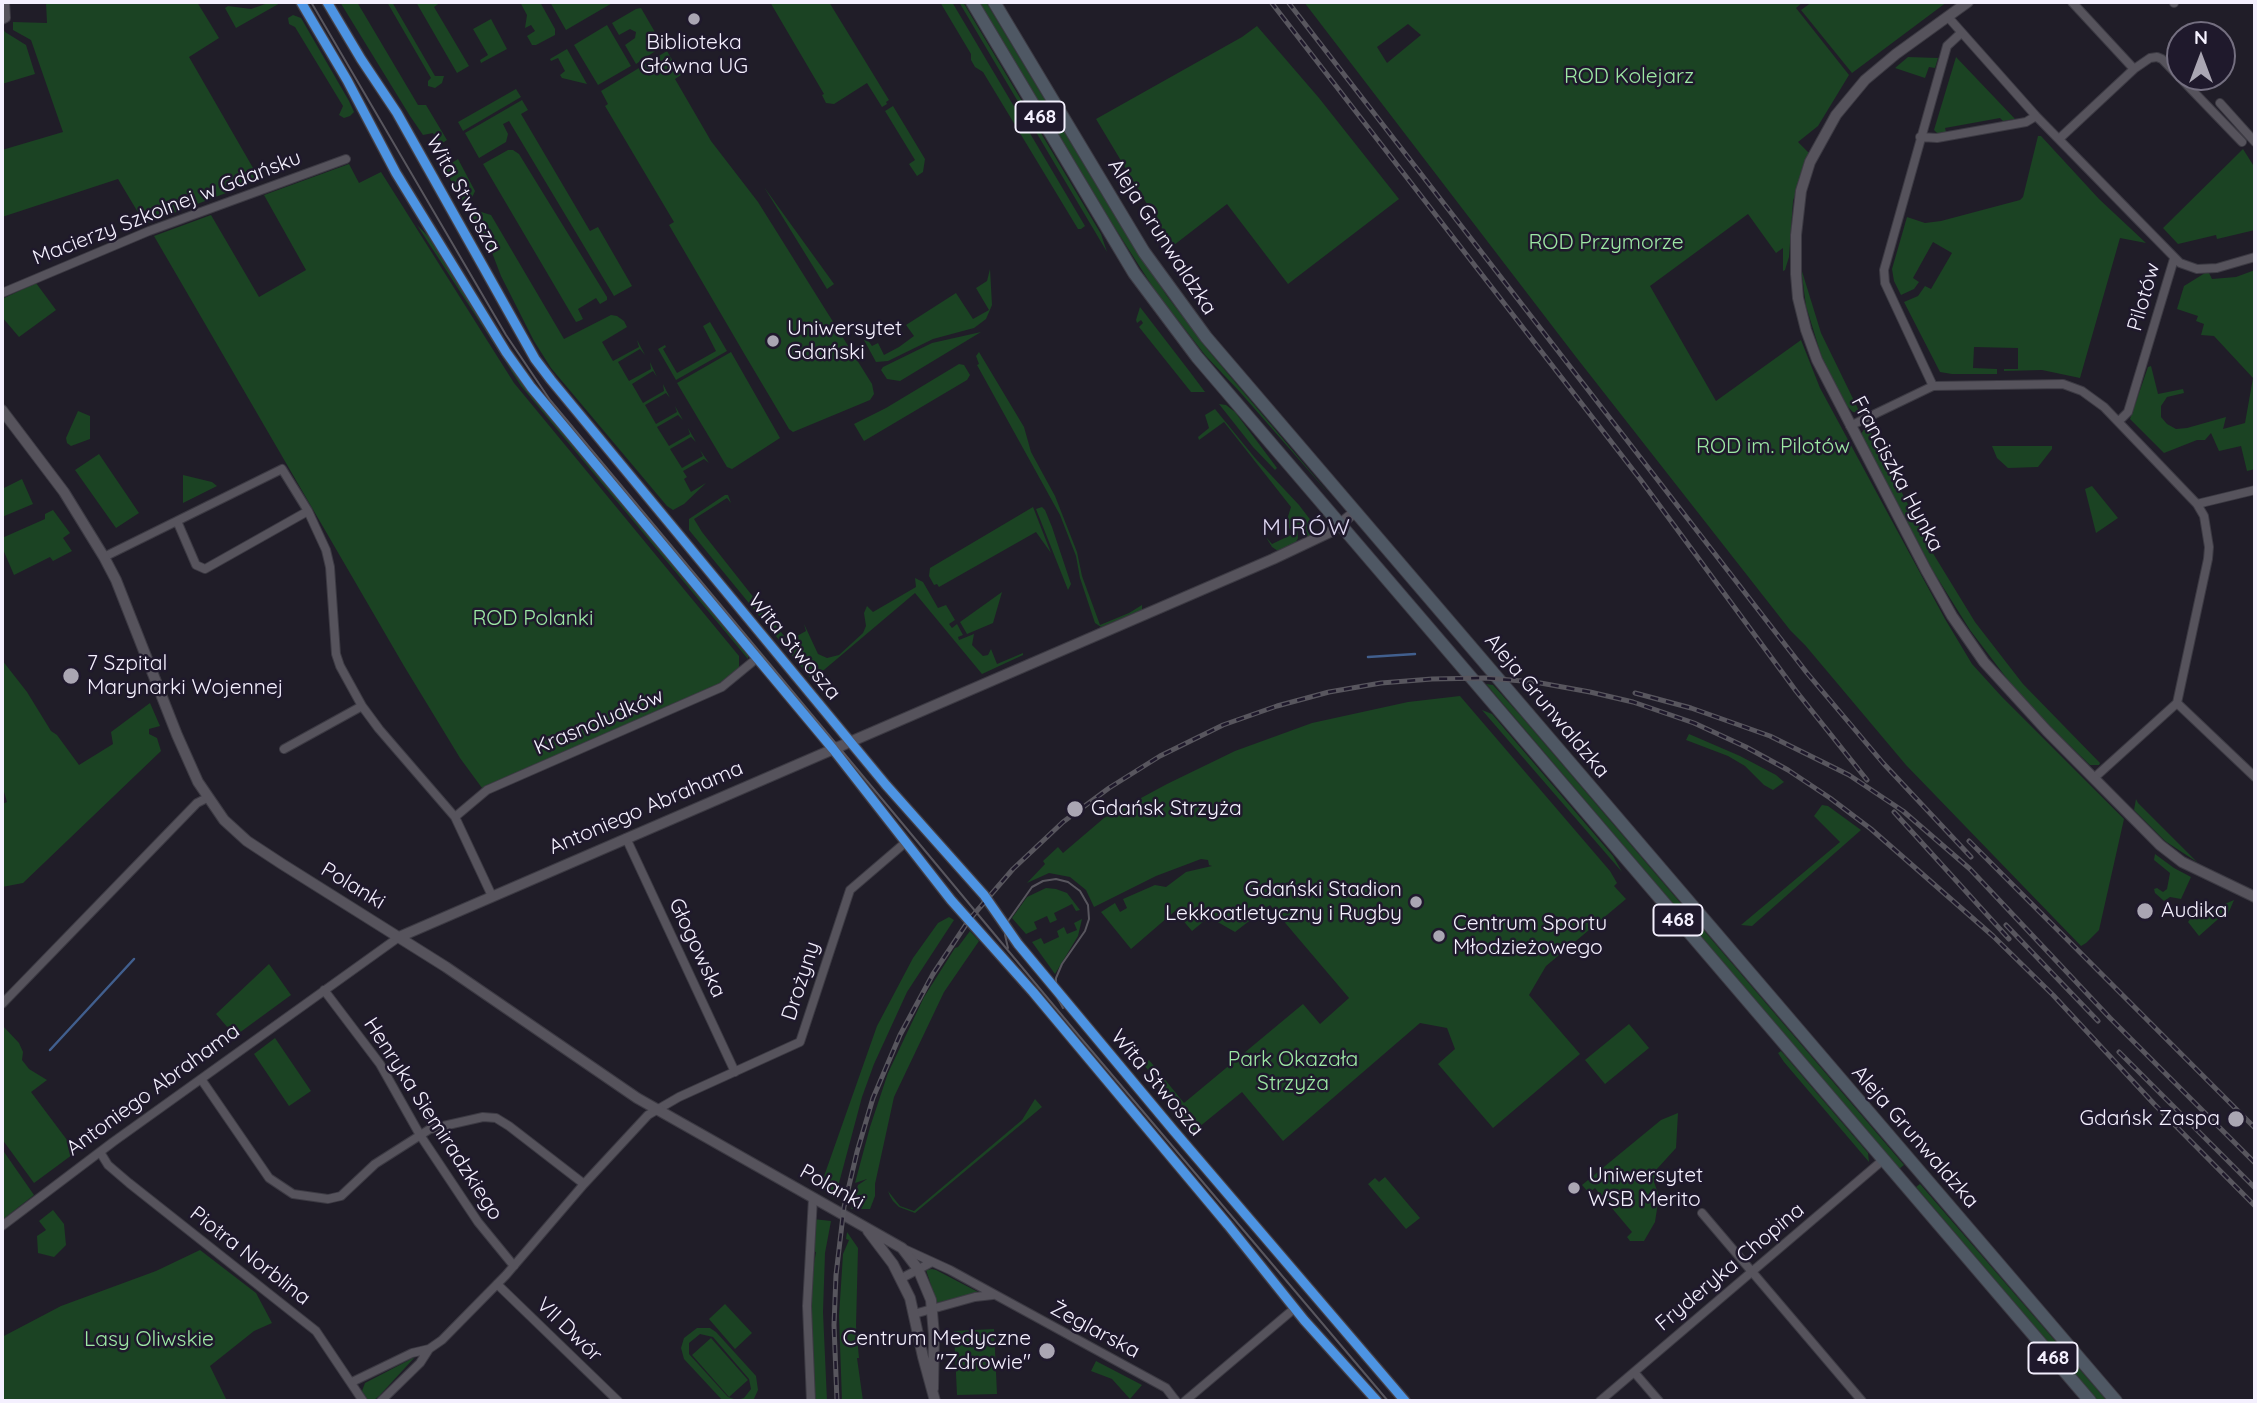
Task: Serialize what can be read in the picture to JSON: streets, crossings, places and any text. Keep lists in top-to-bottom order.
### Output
{
  "streets": {
    "main road": ["468", "Aleja Grunwaldzka"],
    "street": [
      "Wita Stwosza",
      "Macierzy Szkolnej w Gdańsku",
      "Pilotów",
      "Franciszka Hynka",
      "Krasnoludków",
      "Antoniego Abrahama",
      "Polanki",
      "Głogowska",
      "Drożyny",
      "Henryka Siemiradzkiego",
      "Piotra Norblina",
      "Fryderyka Chopina",
      "VII Dwór",
      "Żeglarska"
    ]
  },
  "crossings": [
    ["Wita Stwosza", "Krasnoludków"],
    ["Wita Stwosza", "Antoniego Abrahama"],
    ["Wita Stwosza", "Drożyny"],
    ["Aleja Grunwaldzka", "Antoniego Abrahama"],
    ["Aleja Grunwaldzka", "Fryderyka Chopina"],
    ["Pilotów", "Franciszka Hynka"],
    ["Antoniego Abrahama", "Polanki"],
    ["Antoniego Abrahama", "Głogowska"],
    ["Antoniego Abrahama", "Henryka Siemiradzkiego"],
    ["Antoniego Abrahama", "Piotra Norblina"],
    ["Polanki", "Drożyny"],
    ["Polanki", "Żeglarska"],
    ["Głogowska", "Drożyny"],
    ["Drożyny", "Henryka Siemiradzkiego"],
    ["Drożyny", "VII Dwór"]
  ],
  "districts": ["MIRÓW"],
  "parks": [
    "ROD Kolejarz",
    "ROD Przymorze",
    "ROD im. Pilotów",
    "ROD Polanki",
    "Park Okazała Strzyża",
    "Lasy Oliwskie"
  ],
  "places": [
    "Biblioteka Główna UG",
    "Uniwersytet Gdański",
    "7 Szpital Marynarki Wojennej",
    "Gdańsk Strzyża",
    "Gdański Stadion Lekkoatletyczny i Rugby",
    "Audika",
    "Centrum Sportu Młodzieżowego",
    "Gdańsk Zaspa",
    "Uniwersytet WSB Merito",
    "Centrum Medyczne \"Zdrowie\""
  ],
  "north": "top"
}
